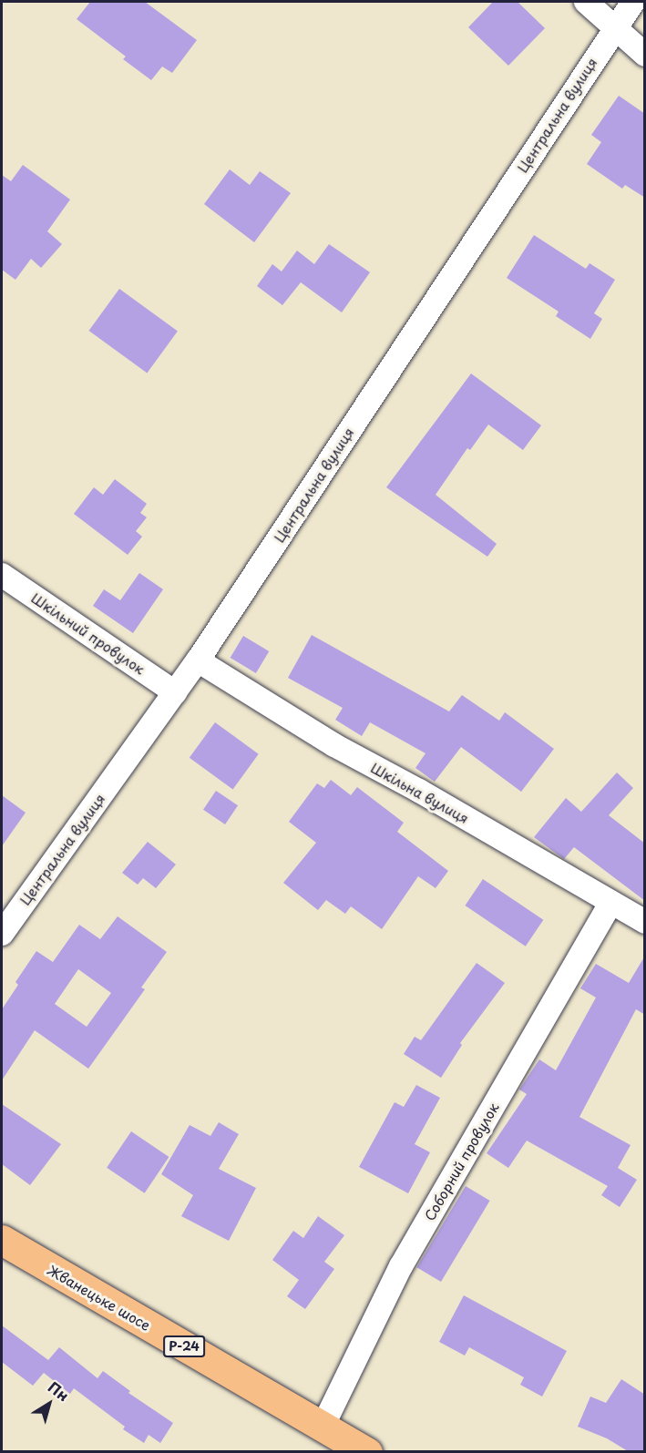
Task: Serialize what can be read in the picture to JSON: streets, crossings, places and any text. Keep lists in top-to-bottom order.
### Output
{
  "streets": {
    "main road": ["Жванецьке шосе", "Р-24"],
    "street": [
      "Центральна вулиця",
      "Шкільний провулок",
      "Шкільна вулиця",
      "Соборний провулок"
    ]
  },
  "crossings": [
    ["Центральна вулиця", "Шкільний провулок"],
    ["Центральна вулиця", "Шкільна вулиця"],
    ["Шкільна вулиця", "Соборний провулок"],
    ["Соборний провулок", "Жванецьке шосе"]
  ],
  "north": "top right"
}
